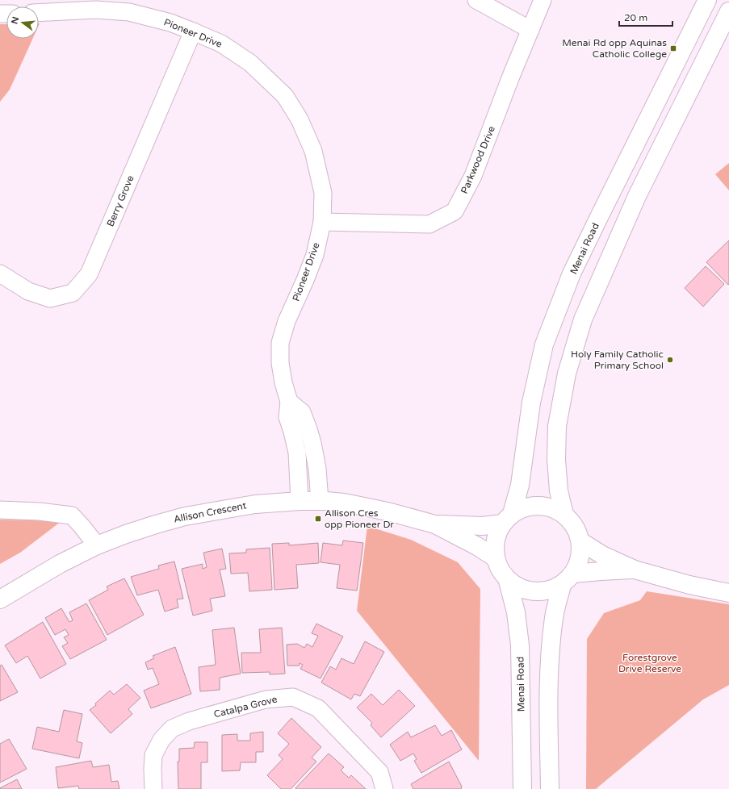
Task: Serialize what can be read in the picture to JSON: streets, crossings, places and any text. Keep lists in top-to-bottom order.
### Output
{
  "streets": {
    "main road": ["Menai Road", "Allison Crescent"],
    "street": [
      "Pioneer Drive",
      "Parkwood Drive",
      "Berry Grove",
      "Catalpa Grove"
    ]
  },
  "crossings": [
    ["Pioneer Drive", "Parkwood Drive"],
    ["Pioneer Drive", "Berry Grove"],
    ["Pioneer Drive", "Allison Crescent"]
  ],
  "parks": ["Forestgrove Drive Reserve"],
  "places": {
    "transit": ["Menai Rd opp Aquinas Catholic College", "Allison Cres opp Pioneer Dr"],
    "other": ["Holy Family Catholic Primary School"]
  },
  "scale_bar": "20 m",
  "north": "left"
}
